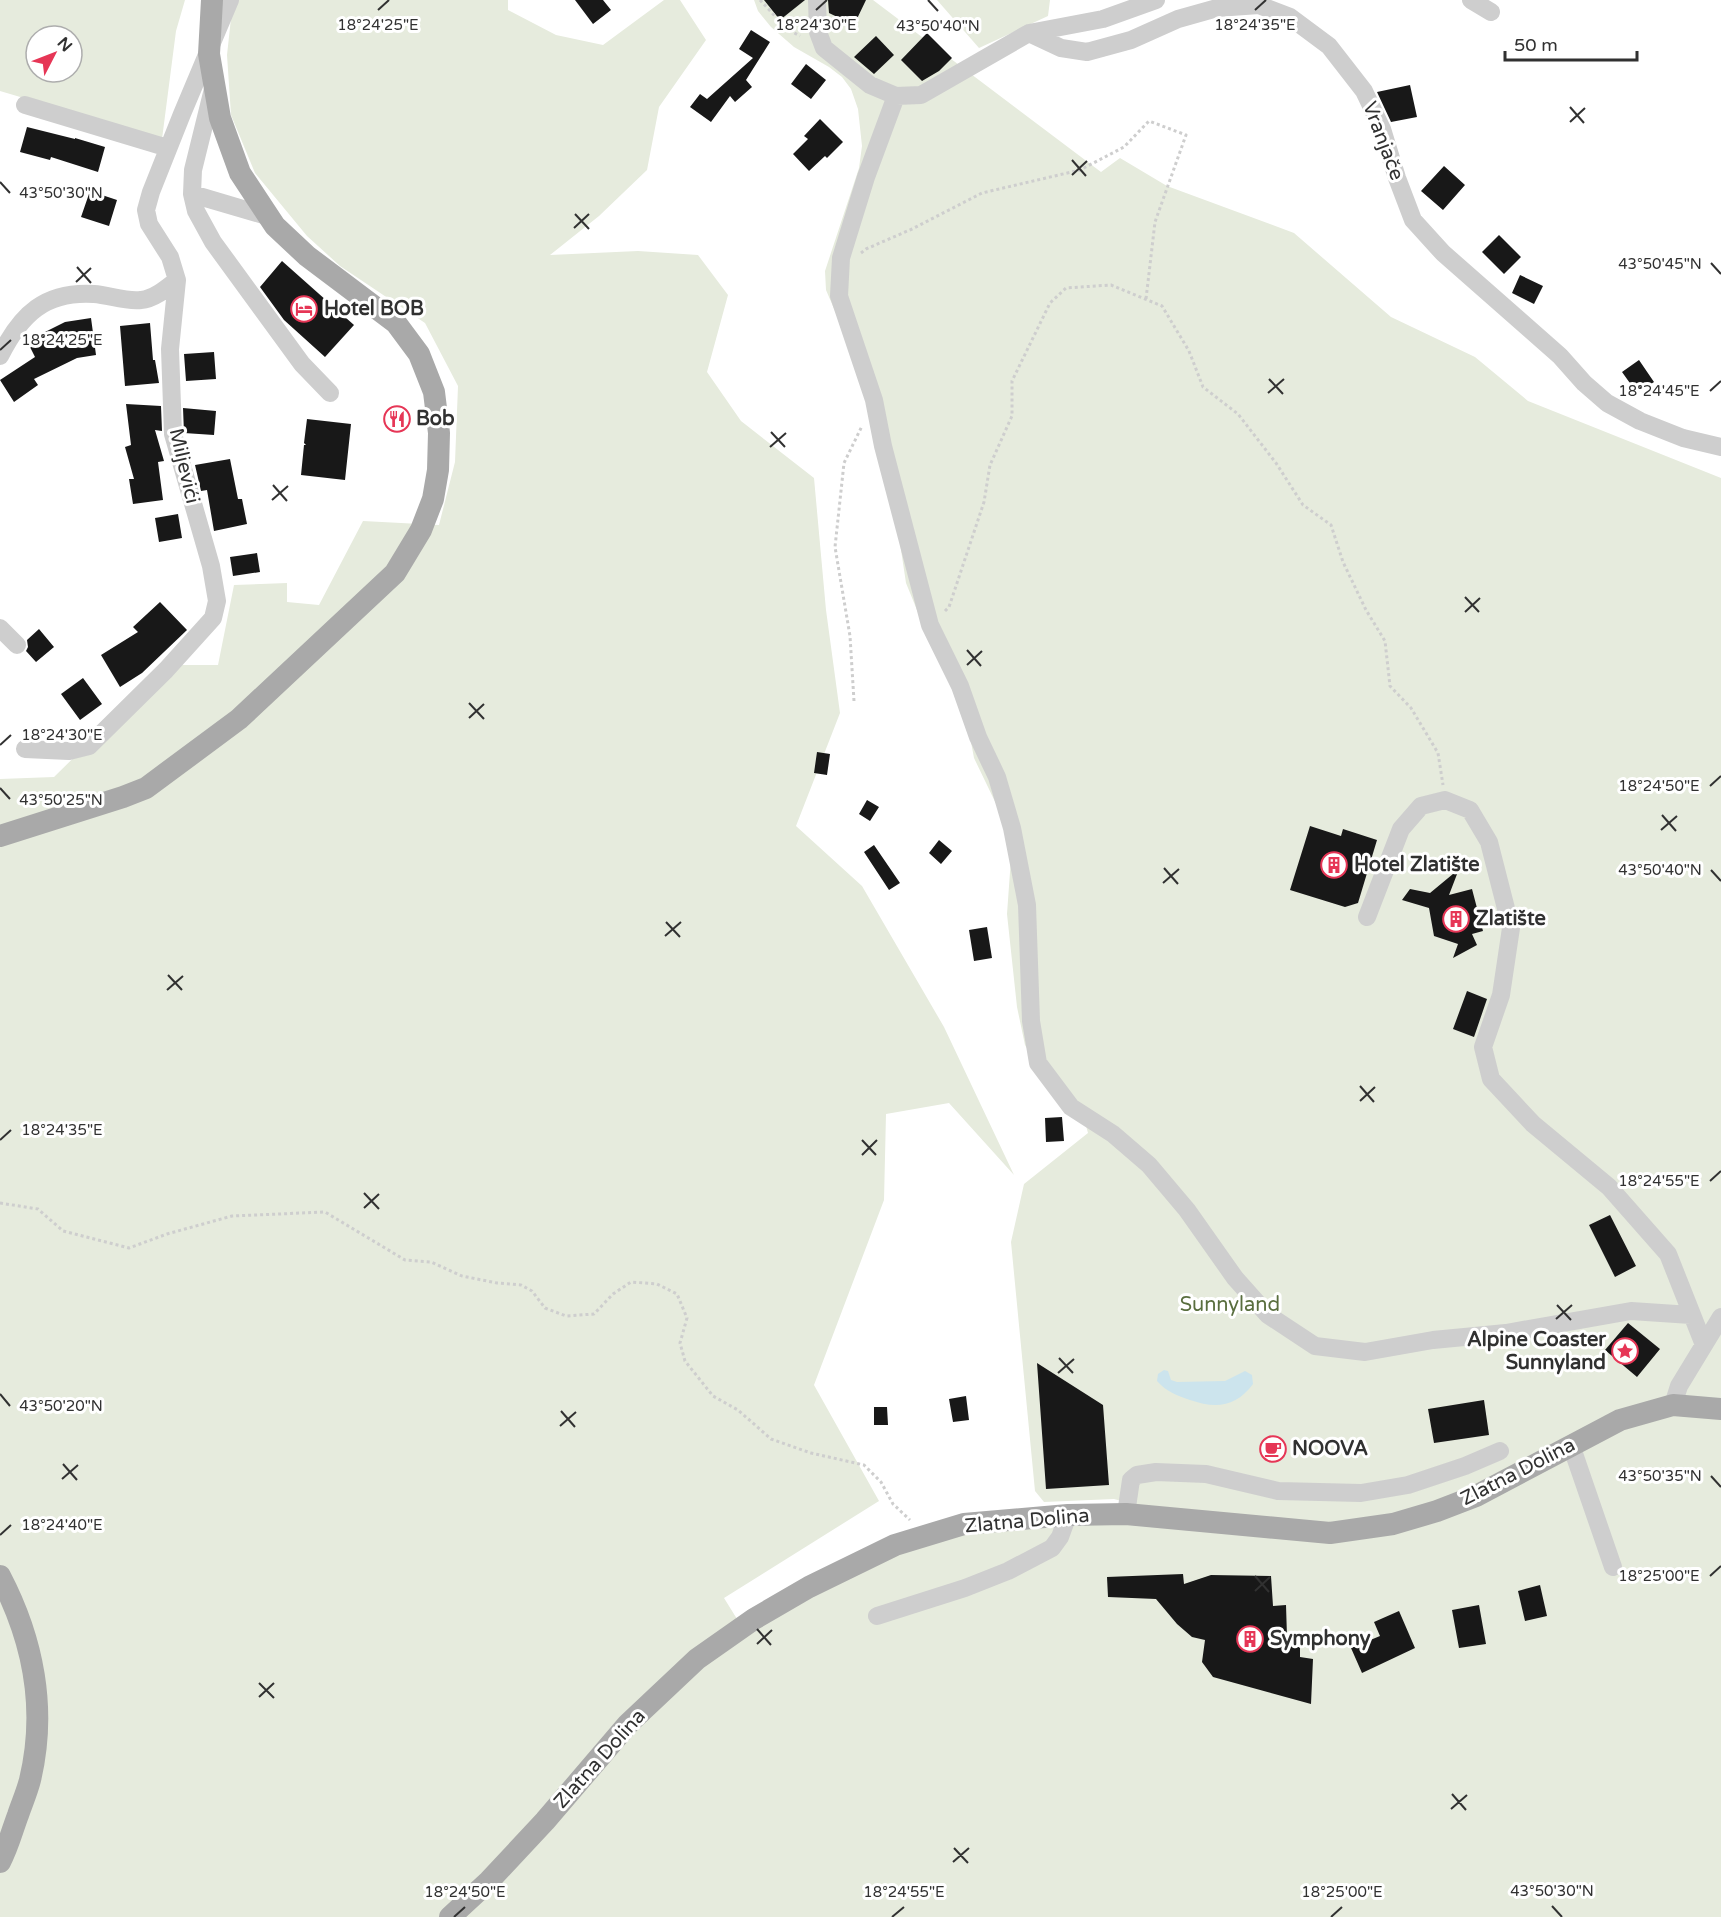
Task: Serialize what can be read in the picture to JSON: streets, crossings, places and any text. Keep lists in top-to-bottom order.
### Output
{
  "streets": {
    "main road": ["Zlatna Dolina"],
    "street": ["Vranjače", "Miljevići"]
  },
  "parks": ["Sunnyland"],
  "places": {
    "hotel": ["Hotel BOB"],
    "restaurant": ["Bob"],
    "building": ["Hotel Zlatište", "Zlatište", "Symphony"],
    "place": ["Alpine Coaster Sunnyland"],
    "cafe": ["NOOVA"]
  },
  "scale_bar": "50 m",
  "north": "top right",
  "coordinates": [
    "18°24'25\"E",
    "18°24'30\"E",
    "18°24'35\"E",
    "43°50'40\"N",
    "43°50'30\"N",
    "43°50'45\"N",
    "18°24'45\"E",
    "18°24'50\"E",
    "43°50'25\"N",
    "18°24'55\"E",
    "43°50'20\"N",
    "43°50'35\"N",
    "18°24'40\"E",
    "18°25'00\"E"
  ]
}
